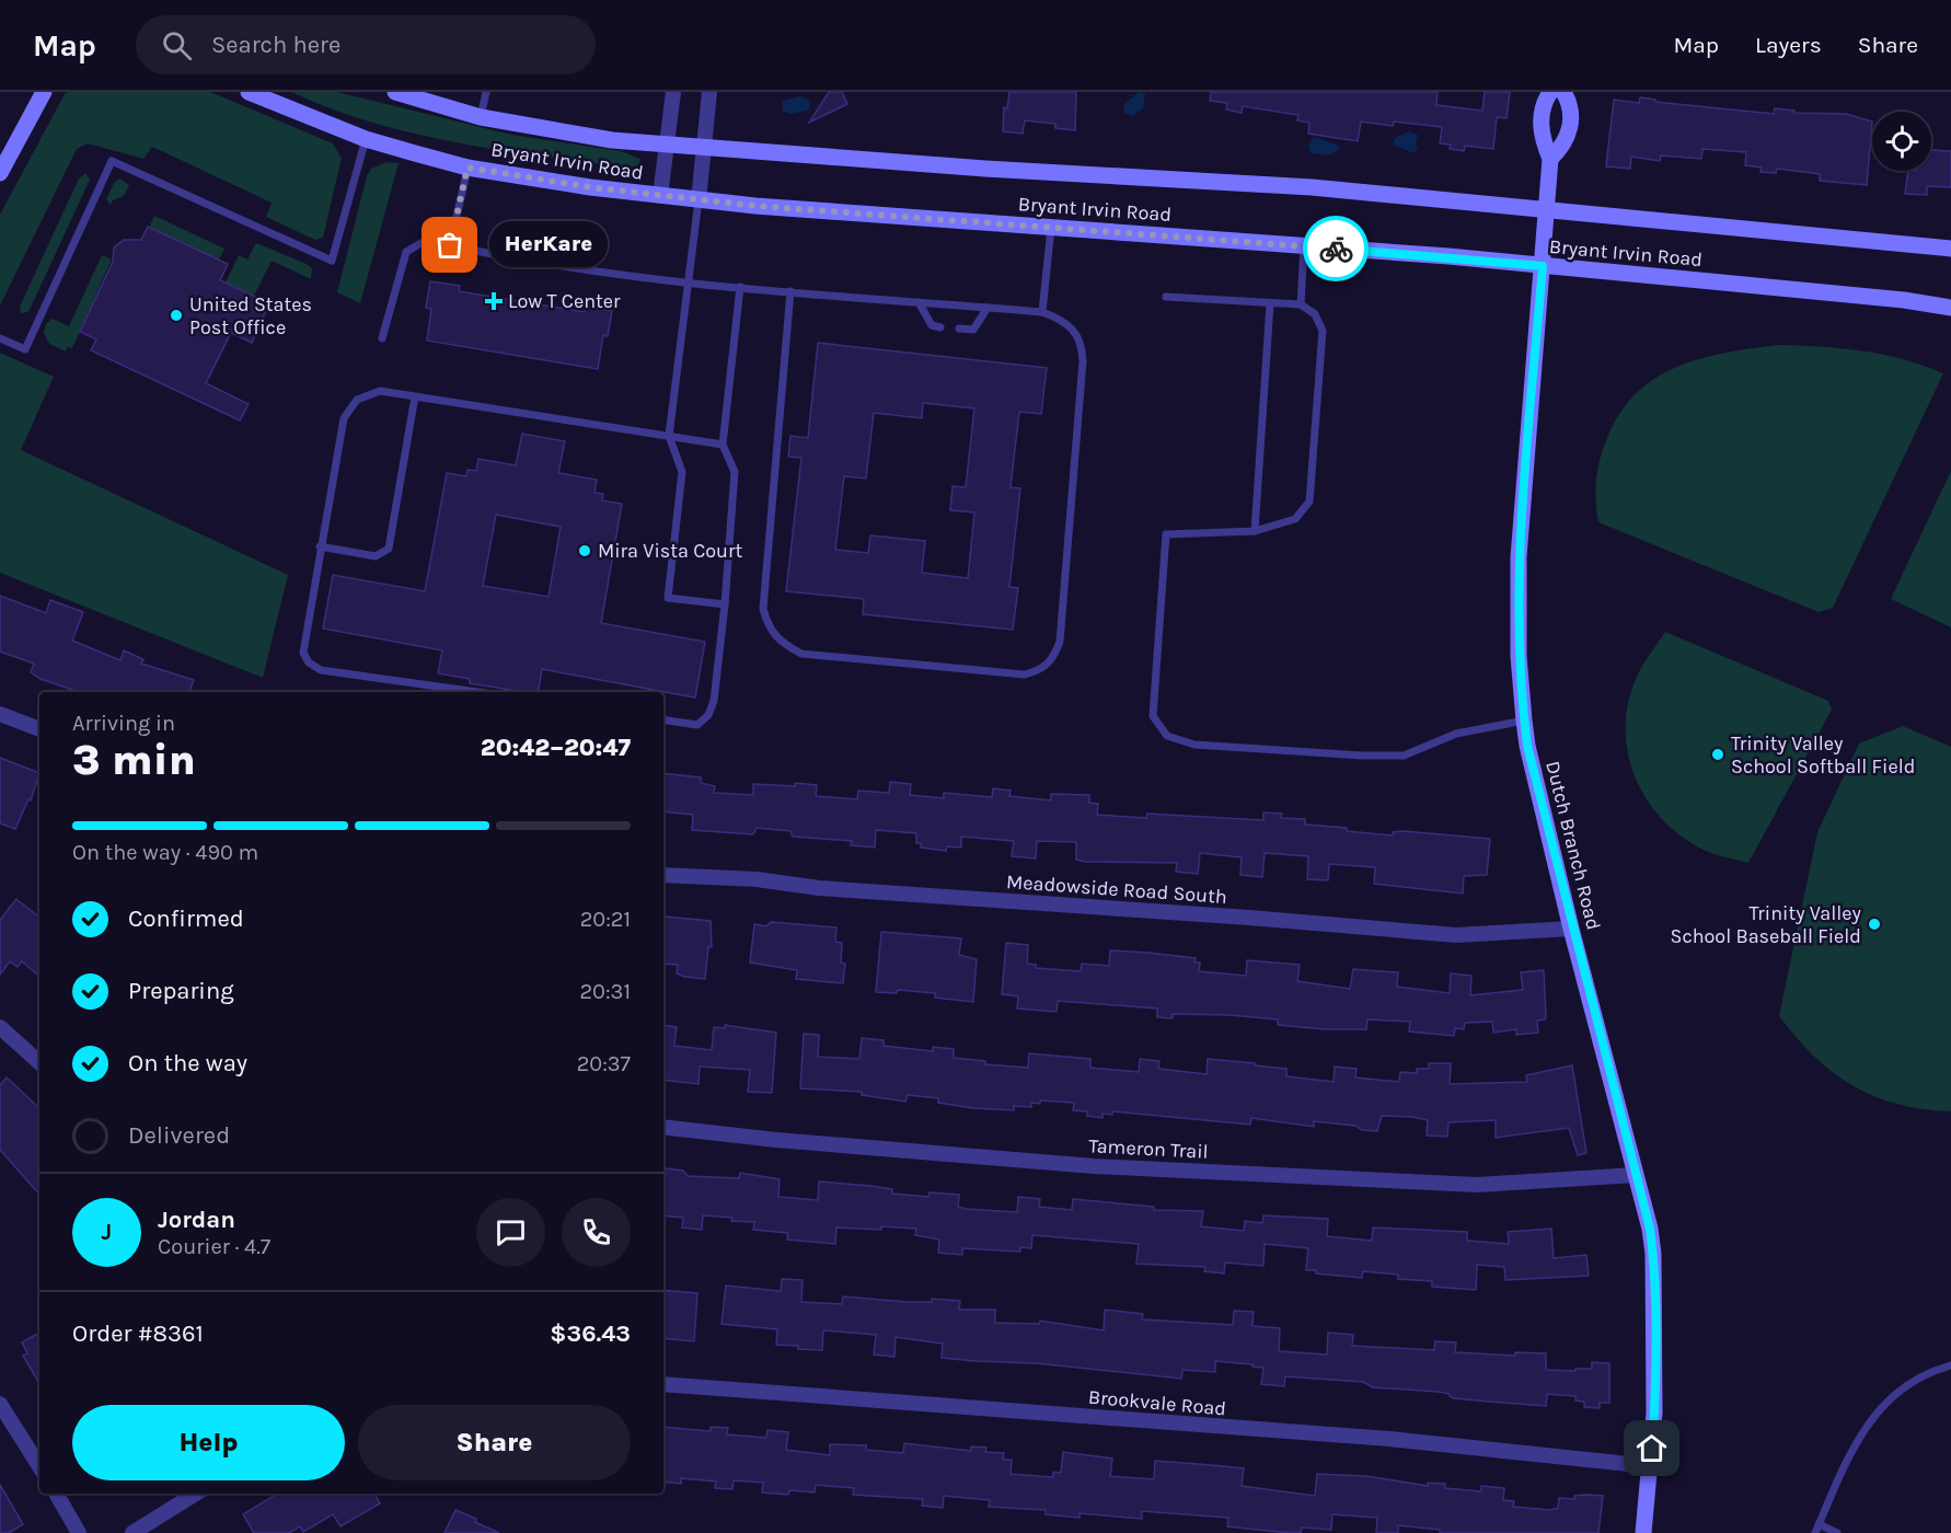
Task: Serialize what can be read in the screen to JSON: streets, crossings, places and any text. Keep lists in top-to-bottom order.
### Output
{
  "streets": {
    "main road": ["Bryant Irvin Road", "Dutch Branch Road"],
    "street": ["Meadowside Road South", "Tameron Trail", "Brookvale Road"]
  },
  "crossings": [
    ["Bryant Irvin Road", "Dutch Branch Road"],
    ["Dutch Branch Road", "Meadowside Road South"],
    ["Dutch Branch Road", "Tameron Trail"],
    ["Dutch Branch Road", "Brookvale Road"]
  ],
  "places": {
    "other": [
      "HerKare",
      "United States Post Office",
      "Mira Vista Court",
      "Trinity Valley School Softball Field",
      "Trinity Valley School Baseball Field"
    ],
    "health": ["Low T Center"]
  },
  "page": {
    "header": "Map",
    "search": "Search here",
    "nav": ["Map", "Layers", "Share"],
    "bubble": "HerKare",
    "heading": ["3 min", "Arriving in", "20:42–20:47"],
    "panel": [
      "Jordan",
      "Courier · 4.7",
      "Order #8361",
      "$36.43"
    ],
    "bar": "On the way · 490 m",
    "list": [
      ["Confirmed", "20:21"],
      ["Preparing", "20:31"],
      ["On the way", "20:37"],
      "Delivered"
    ],
    "round": "J",
    "buttons": ["Help", "Share"]
  }
}
